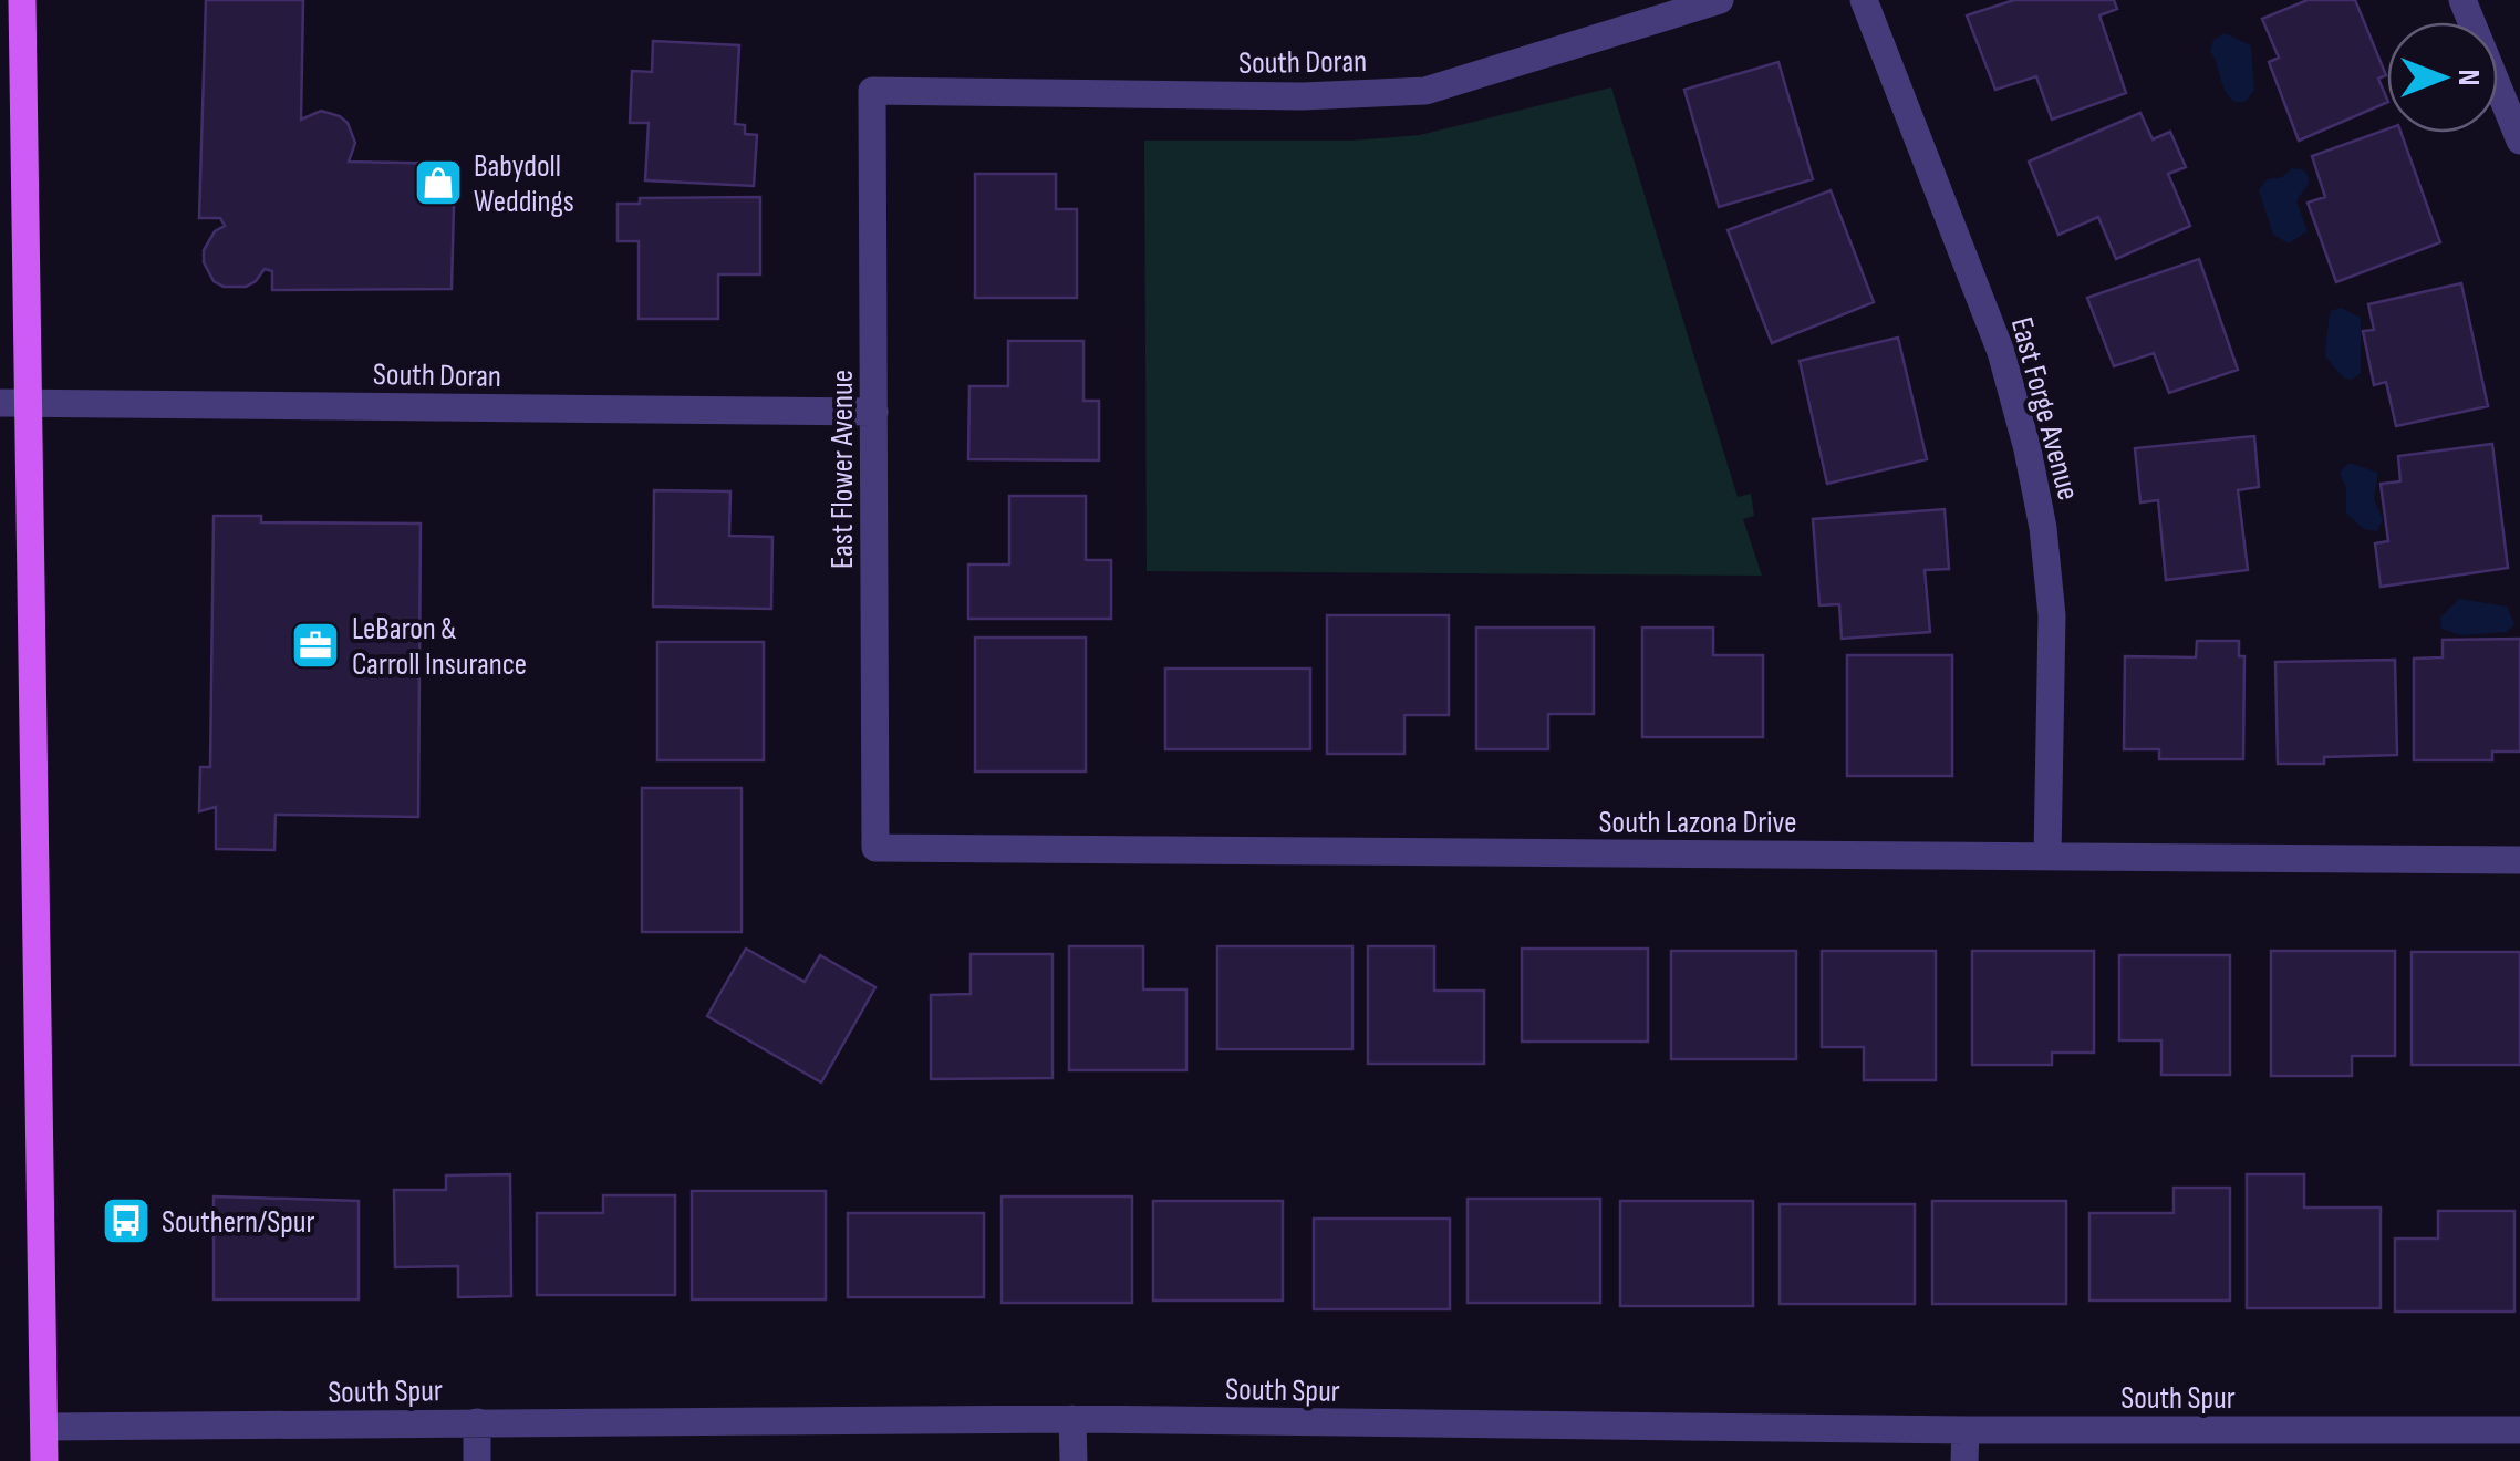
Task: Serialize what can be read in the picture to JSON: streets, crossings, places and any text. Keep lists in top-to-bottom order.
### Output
{
  "streets": {
    "street": [
      "South Doran",
      "East Forge Avenue",
      "East Flower Avenue",
      "South Lazona Drive",
      "South Spur"
    ]
  },
  "crossings": [
    ["South Doran", "East Flower Avenue"],
    ["East Forge Avenue", "South Lazona Drive"],
    ["East Flower Avenue", "South Lazona Drive"]
  ],
  "places": {
    "shop": ["Babydoll Weddings"],
    "office": ["LeBaron & Carroll Insurance"],
    "bus stop": ["Southern/Spur"]
  },
  "north": "right"
}
